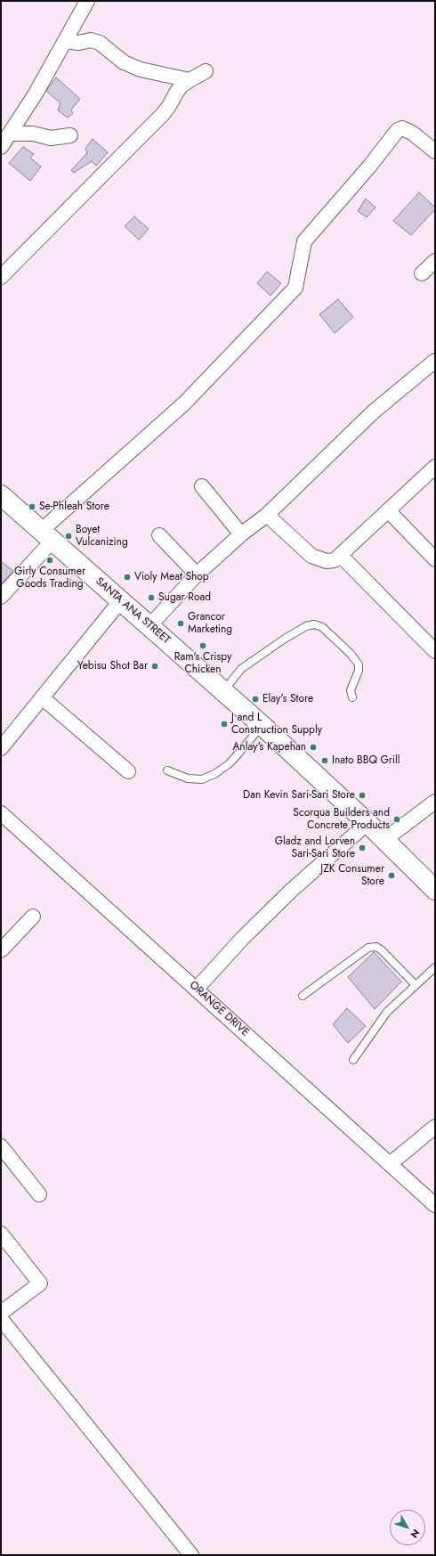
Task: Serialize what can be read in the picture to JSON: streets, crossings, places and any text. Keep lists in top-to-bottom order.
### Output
{
  "streets": {
    "main road": ["SANTA ANA STREET"],
    "street": ["ORANGE DRIVE"]
  },
  "places": [
    "Se-Phleah Store",
    "Boyet Vulcanizing",
    "Girly Consumer Goods Trading",
    "Violy Meat Shop",
    "Sugar Road",
    "Grancor Marketing",
    "Ram's Crispy Chicken",
    "Yebisu Shot Bar",
    "Elay's Store",
    "J and L Construction Supply",
    "Anlay's Kapehan",
    "Inato BBQ Grill",
    "Dan Kevin Sari-Sari Store",
    "Scorqua Builders and Concrete Products",
    "Gladz and Lorven Sari-Sari Store",
    "JZK Consumer Store"
  ],
  "north": "bottom right"
}
